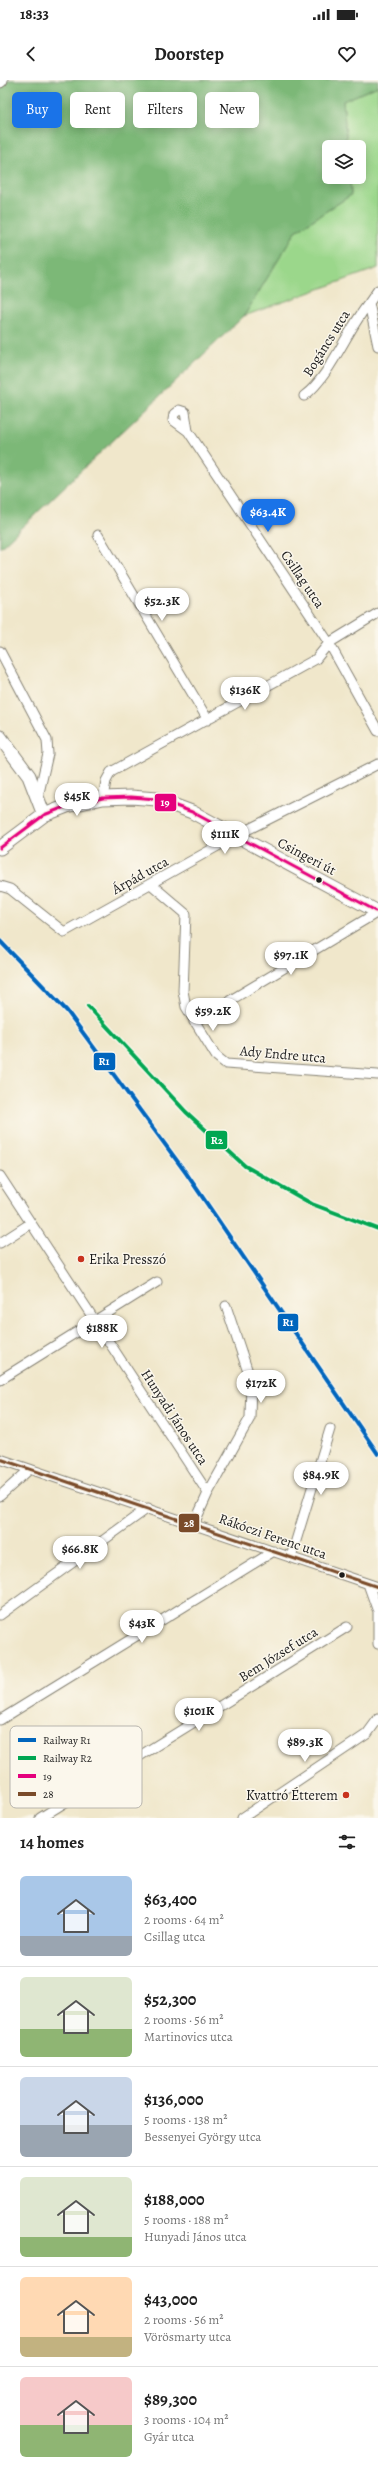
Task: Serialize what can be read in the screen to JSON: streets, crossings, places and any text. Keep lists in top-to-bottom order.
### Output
{
  "streets": {
    "main road": ["Csingeri út"],
    "street": [
      "Bogáncs utca",
      "Csillag utca",
      "Árpád utca",
      "Ady Endre utca",
      "Hunyadi János utca",
      "Rákóczi Ferenc utca",
      "Bem József utca"
    ]
  },
  "crossings": [
    ["Csingeri út", "Árpád utca"],
    ["Árpád utca", "Ady Endre utca"],
    ["Hunyadi János utca", "Rákóczi Ferenc utca"]
  ],
  "places": ["Erika Presszó", "Kvattró Étterem"],
  "lines": [
    "transit line 19",
    "rail line R1",
    "rail line R2",
    "transit line 28"
  ],
  "legend": [
    "Railway R1",
    "Railway R2",
    "19",
    "28"
  ],
  "page": {
    "status": "18:33",
    "header": "Doorstep",
    "chip": [
      "Buy",
      "Rent",
      "Filters",
      "New"
    ],
    "price": [
      "$63.4K",
      "$52.3K",
      "$136K",
      "$45K",
      "$111K",
      "$97.1K",
      "$59.2K",
      "$188K",
      "$172K",
      "$84.9K",
      "$66.8K",
      "$43K",
      "$101K",
      "$89.3K"
    ],
    "heading": "14 homes",
    "list": [
      {
        "name": "$63,400",
        "note": "2 rooms · 64 m² · Csillag utca"
      },
      {
        "name": "$52,300",
        "note": "2 rooms · 56 m² · Martinovics utca"
      },
      {
        "name": "$136,000",
        "note": "5 rooms · 138 m² · Bessenyei György utca"
      },
      {
        "name": "$188,000",
        "note": "5 rooms · 188 m² · Hunyadi János utca"
      },
      {
        "name": "$43,000",
        "note": "2 rooms · 56 m² · Vörösmarty utca"
      },
      {
        "name": "$89,300",
        "note": "3 rooms · 104 m² · Gyár utca"
      }
    ]
  }
}
